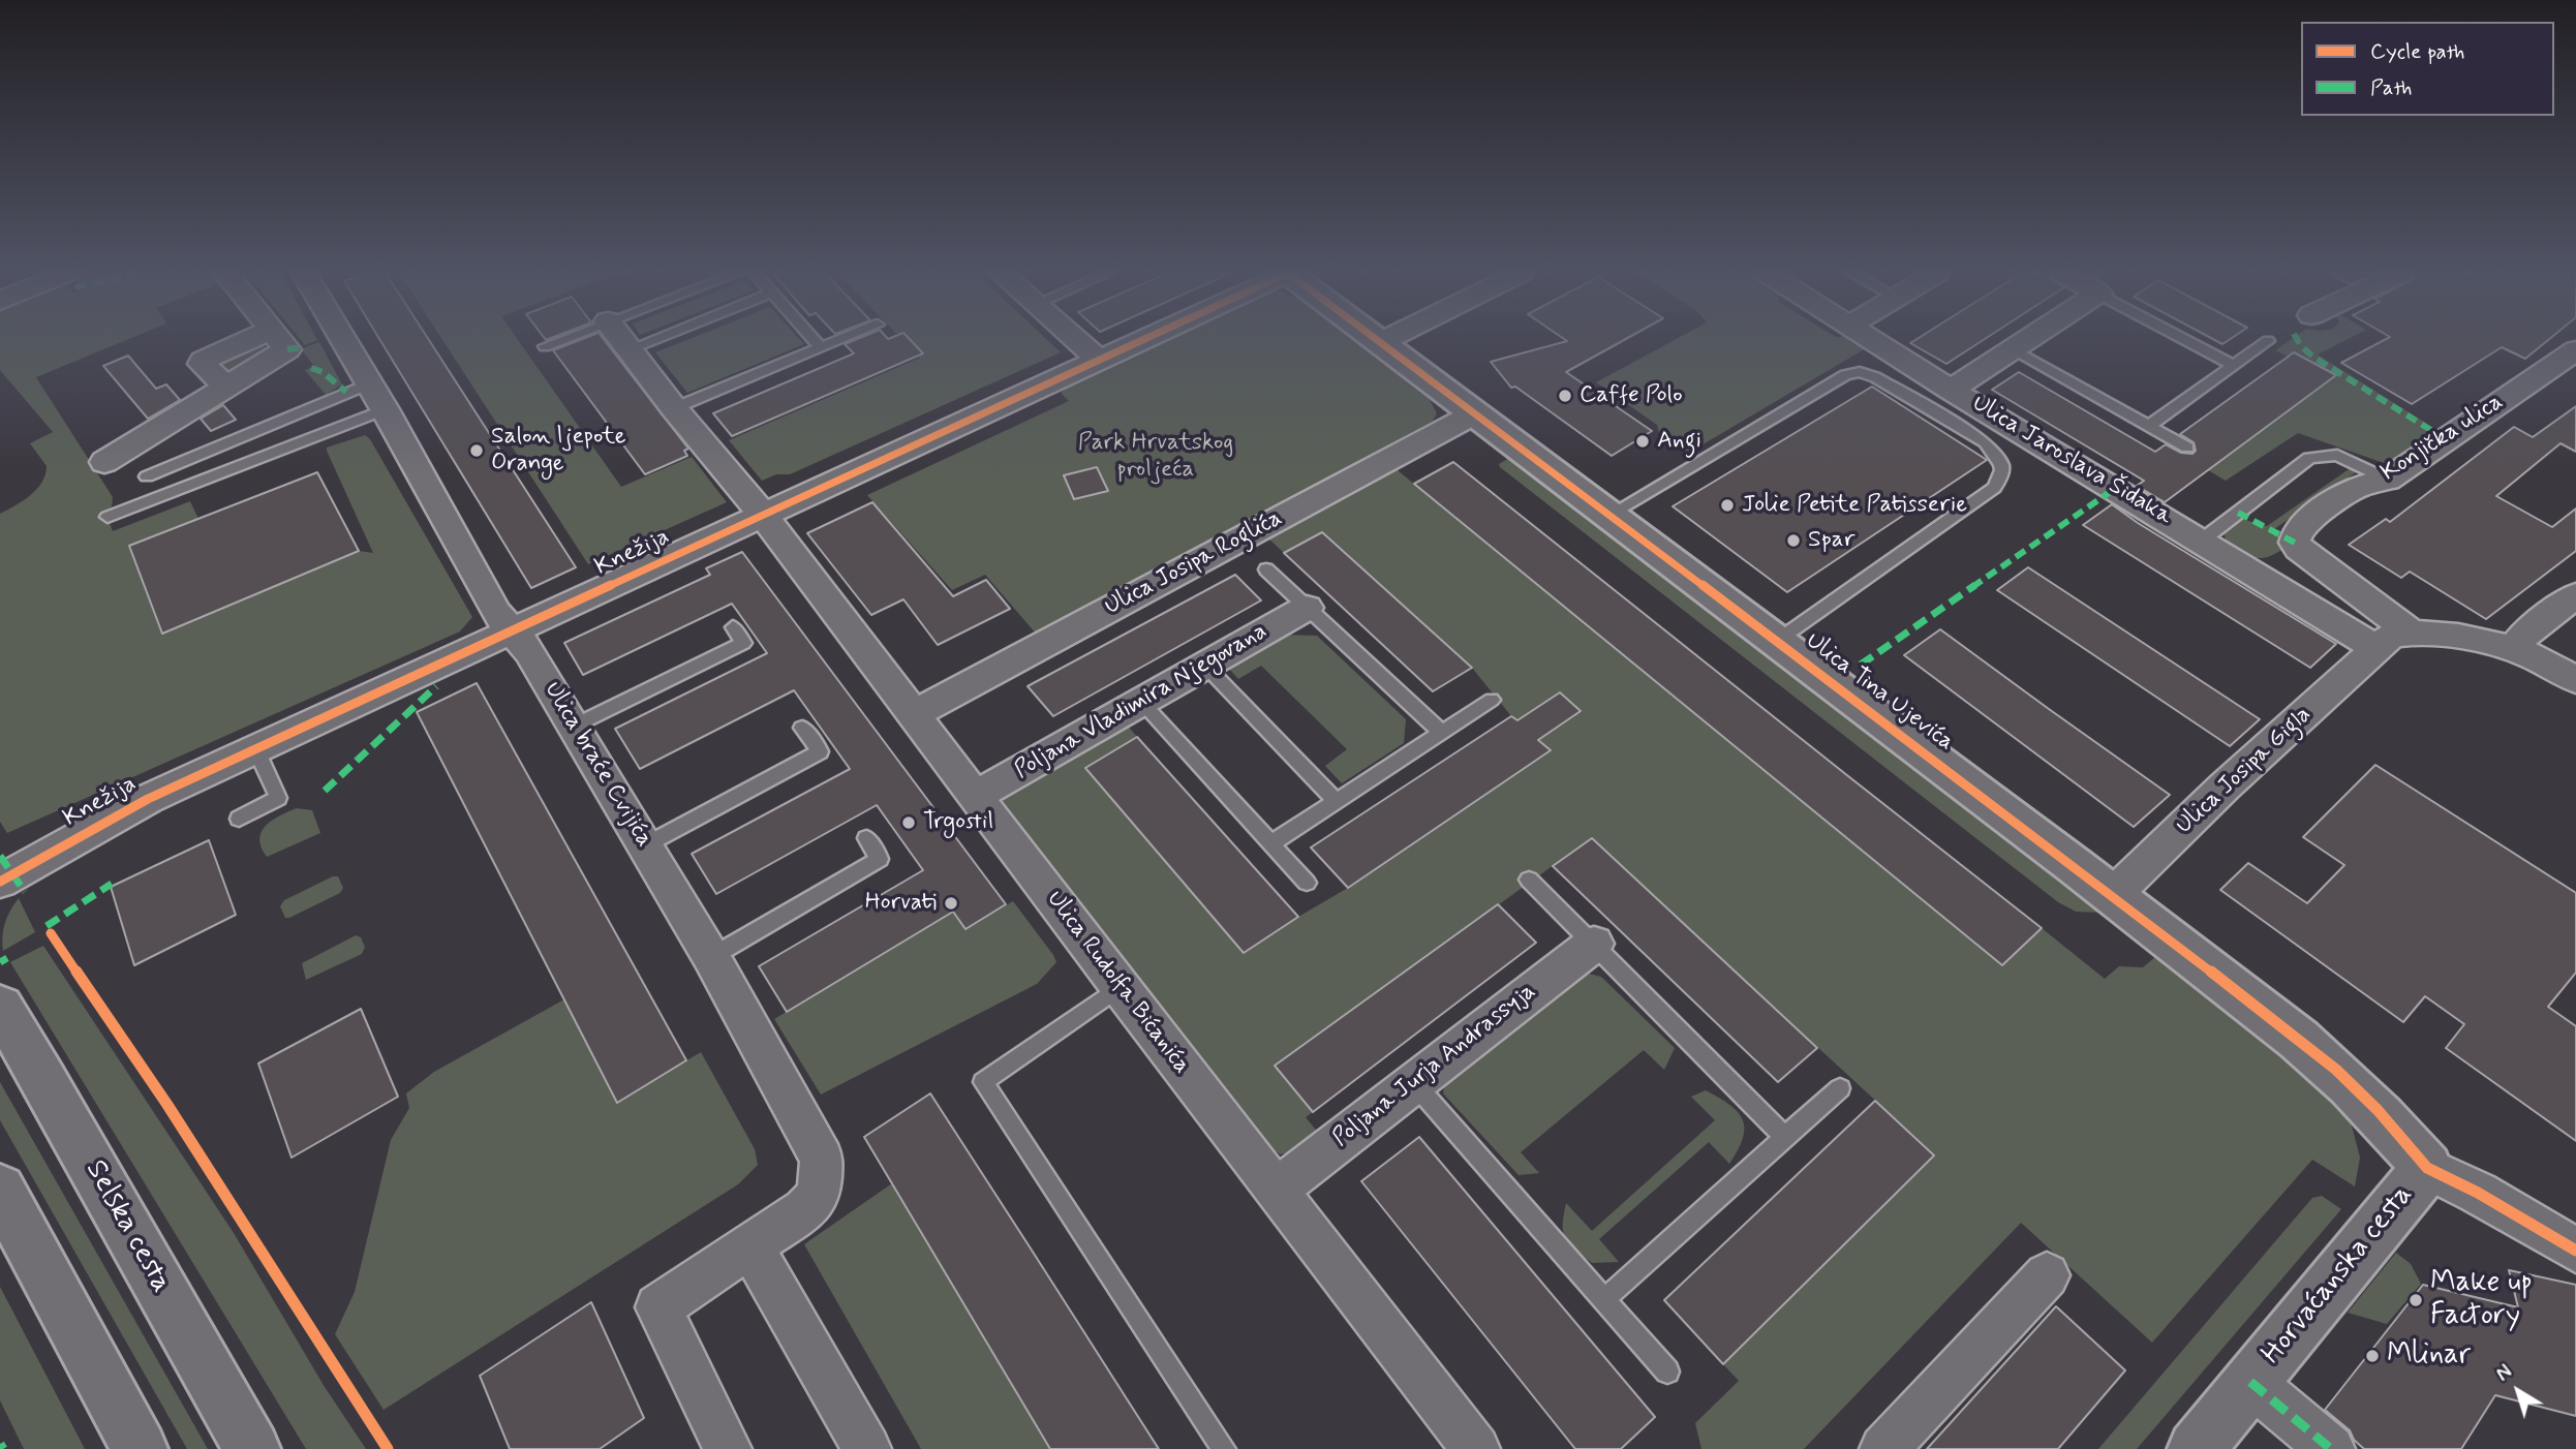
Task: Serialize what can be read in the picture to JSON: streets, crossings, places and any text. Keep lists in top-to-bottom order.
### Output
{
  "streets": {
    "street": [
      "Konjička ulica",
      "Ulica Jaroslava Šidaka",
      "Knežija",
      "Ulica Josipa Roglića",
      "Ulica Tina Ujevića",
      "Poljana Vladimira Njegovana",
      "Ulica braće Cvijića",
      "Ulica Josipa Gigla",
      "Ulica Rudolfa Bićanića",
      "Poljana Jurja Andrassyja",
      "Selska cesta",
      "Horvaćanska cesta"
    ]
  },
  "crossings": [
    ["Konjička ulica", "Ulica Josipa Gigla"],
    ["Ulica Jaroslava Šidaka", "Ulica Josipa Gigla"],
    ["Knežija", "Ulica braće Cvijića"],
    ["Knežija", "Ulica Rudolfa Bićanića"],
    ["Ulica Josipa Roglića", "Ulica Tina Ujevića"],
    ["Ulica Josipa Roglića", "Ulica Rudolfa Bićanića"],
    ["Ulica Tina Ujevića", "Ulica Josipa Gigla"],
    ["Ulica Tina Ujevića", "Horvaćanska cesta"],
    ["Poljana Vladimira Njegovana", "Ulica Rudolfa Bićanića"],
    ["Ulica Rudolfa Bićanića", "Poljana Jurja Andrassyja"]
  ],
  "parks": ["Park Hrvatskog proljeća"],
  "places": [
    "Caffe Polo",
    "Angi",
    "Salon ljepote Orange",
    "Jolie Petite Patisserie",
    "Spar",
    "Trgostil",
    "Horvati",
    "Make up Factory",
    "Mlinar"
  ],
  "legend": ["Cycle path", "Path"],
  "north": "top left"
}
